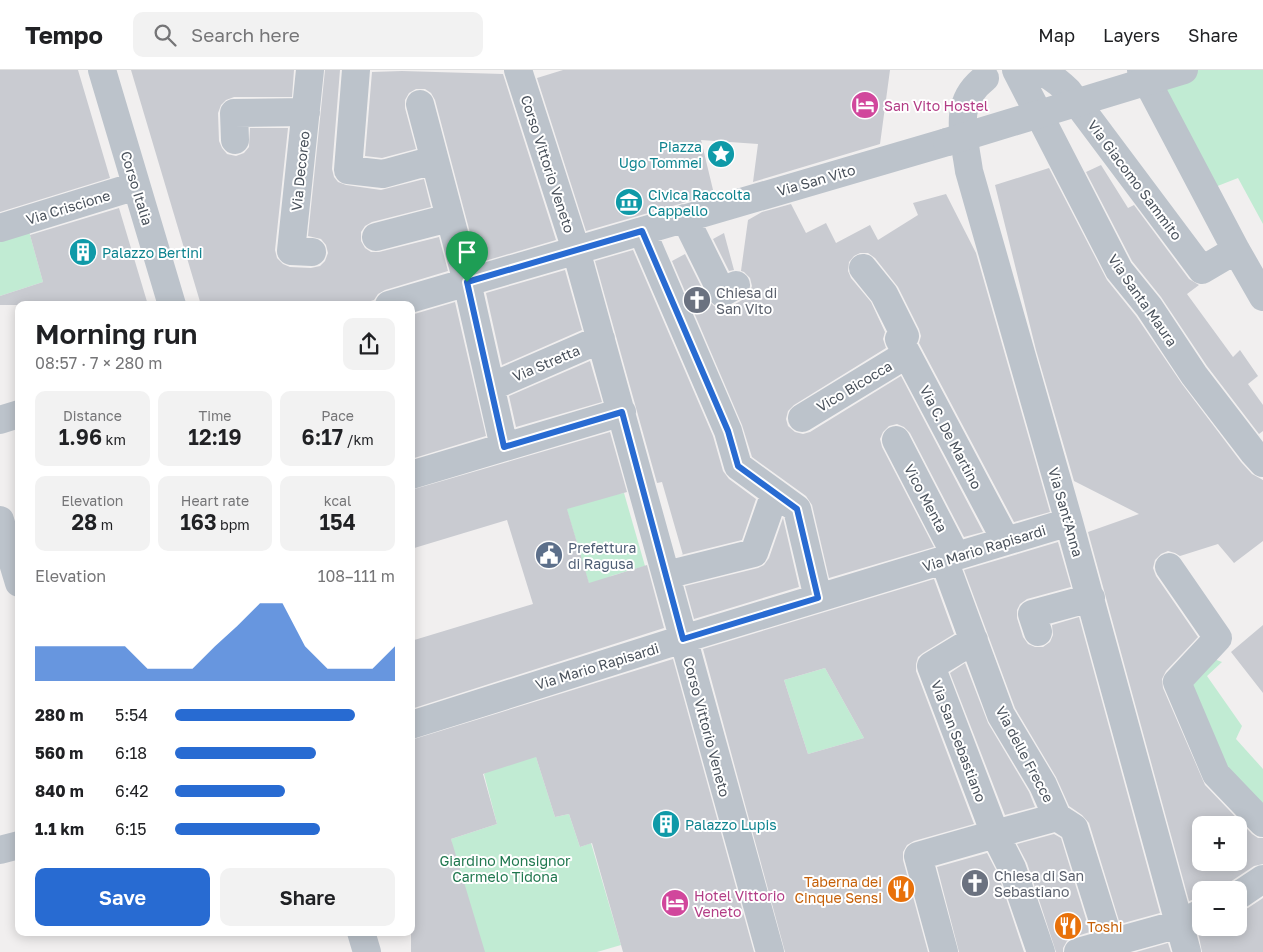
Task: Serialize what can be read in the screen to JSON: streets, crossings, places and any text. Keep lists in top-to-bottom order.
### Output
{
  "streets": {
    "street": [
      "Corso Vittorio Veneto",
      "Via Decoreo",
      "Via San Vito",
      "Via Giacomo Sammito",
      "Corso Italia",
      "Via Criscione",
      "Via Santa Maura",
      "Via Stretta",
      "Vico Bicocca",
      "Via C. De Martino",
      "Vico Menta",
      "Via Sant'Anna",
      "Via Mario Rapisardi",
      "Via San Sebastiano",
      "Via delle Frecce"
    ]
  },
  "crossings": [
    ["Corso Vittorio Veneto", "Via San Vito"],
    ["Corso Vittorio Veneto", "Via Stretta"],
    ["Corso Vittorio Veneto", "Via Mario Rapisardi"],
    ["Corso Italia", "Via Criscione"],
    ["Vico Bicocca", "Via C. De Martino"],
    ["Via C. De Martino", "Via Mario Rapisardi"],
    ["Vico Menta", "Via Mario Rapisardi"],
    ["Vico Menta", "Via delle Frecce"],
    ["Via Sant'Anna", "Via Mario Rapisardi"],
    ["Via Mario Rapisardi", "Via delle Frecce"],
    ["Via San Sebastiano", "Via delle Frecce"]
  ],
  "parks": ["Giardino Monsignor Carmelo Tidona"],
  "places": {
    "hotel": ["San Vito Hostel", "Hotel Vittorio Veneto"],
    "place": ["Piazza Ugo Tommei"],
    "museum": ["Civica Raccolta Cappello"],
    "building": ["Palazzo Bertini", "Palazzo Lupis"],
    "church": ["Chiesa di San Vito", "Chiesa di San Sebastiano"],
    "public building": ["Prefettura di Ragusa"],
    "restaurant": ["Taberna dei Cinque Sensi", "Toshi"]
  },
  "page": {
    "header": "Tempo",
    "search": "Search here",
    "nav": ["Map", "Layers", "Share"],
    "heading": ["Morning run", "08:57 · 7 × 280 m"],
    "stats": [
      ["Distance", "1.96 km"],
      ["Time", "12:19"],
      ["Pace", "6:17 /km"],
      ["Elevation", "28 m"],
      ["Heart rate", "163 bpm"],
      ["kcal", "154"]
    ],
    "chart": ["Elevation", "108–111 m"],
    "list": [
      {
        "name": "280 m",
        "note": "5:54"
      },
      {
        "name": "560 m",
        "note": "6:18"
      },
      {
        "name": "840 m",
        "note": "6:42"
      },
      {
        "name": "1.1 km",
        "note": "6:15"
      }
    ],
    "map_buttons": ["+", "−"],
    "buttons": ["Save", "Share"]
  }
}
